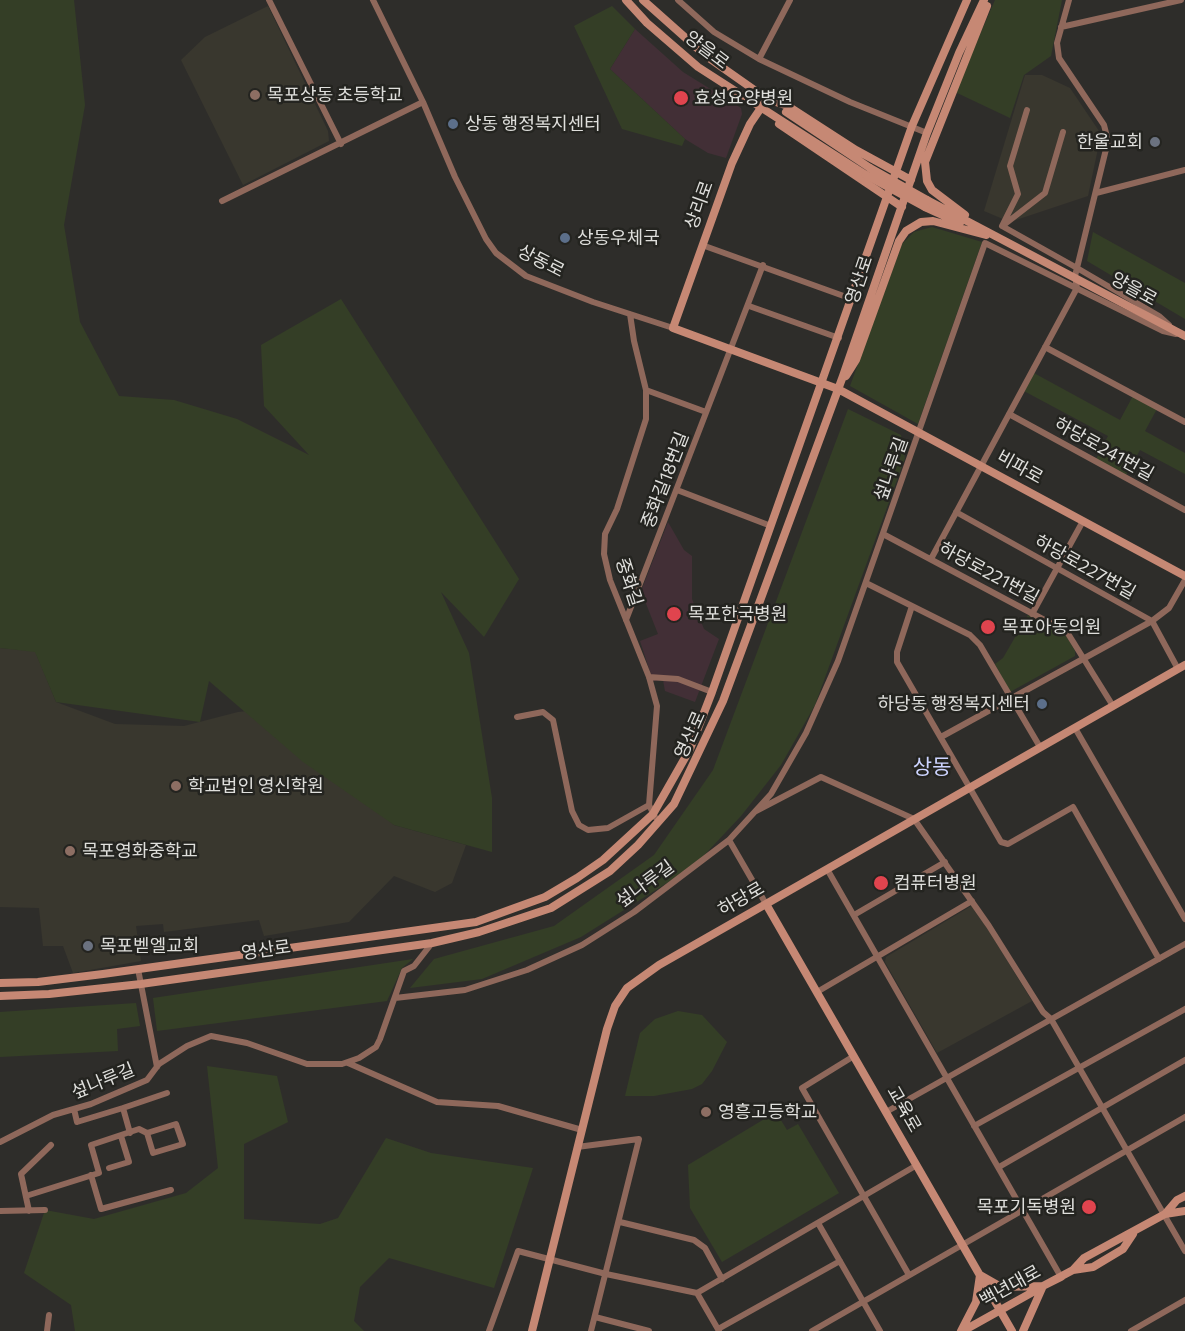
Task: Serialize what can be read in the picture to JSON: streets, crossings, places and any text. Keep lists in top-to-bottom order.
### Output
{
  "streets": {
    "street": [
      "양을로",
      "상리로",
      "상동로",
      "영산로",
      "하당로241번길",
      "비파로",
      "섶나루길",
      "중화길18번길",
      "하당로227번길",
      "하당로221번길",
      "중화길",
      "하당로",
      "교육로",
      "백년대로"
    ]
  },
  "crossings": [
    ["양을로", "상리로"],
    ["상리로", "상동로"],
    ["상동로", "영산로"],
    ["상동로", "비파로"],
    ["상동로", "중화길18번길"],
    ["상동로", "중화길"],
    ["영산로", "비파로"],
    ["영산로", "중화길"],
    ["비파로", "섶나루길"],
    ["섶나루길", "하당로221번길"],
    ["중화길18번길", "중화길"],
    ["하당로221번길", "하당로"],
    ["하당로", "교육로"],
    ["교육로", "백년대로"]
  ],
  "districts": ["상동"],
  "places": [
    "목포상동 초등학교",
    "효성요양병원",
    "상동 행정복지센터",
    "한울교회",
    "상동우체국",
    "목포한국병원",
    "목포아동의원",
    "하당동 행정복지센터",
    "학교법인 영신학원",
    "목포영화중학교",
    "컴퓨터병원",
    "목포벧엘교회",
    "영흥고등학교",
    "목포기독병원"
  ]
}
